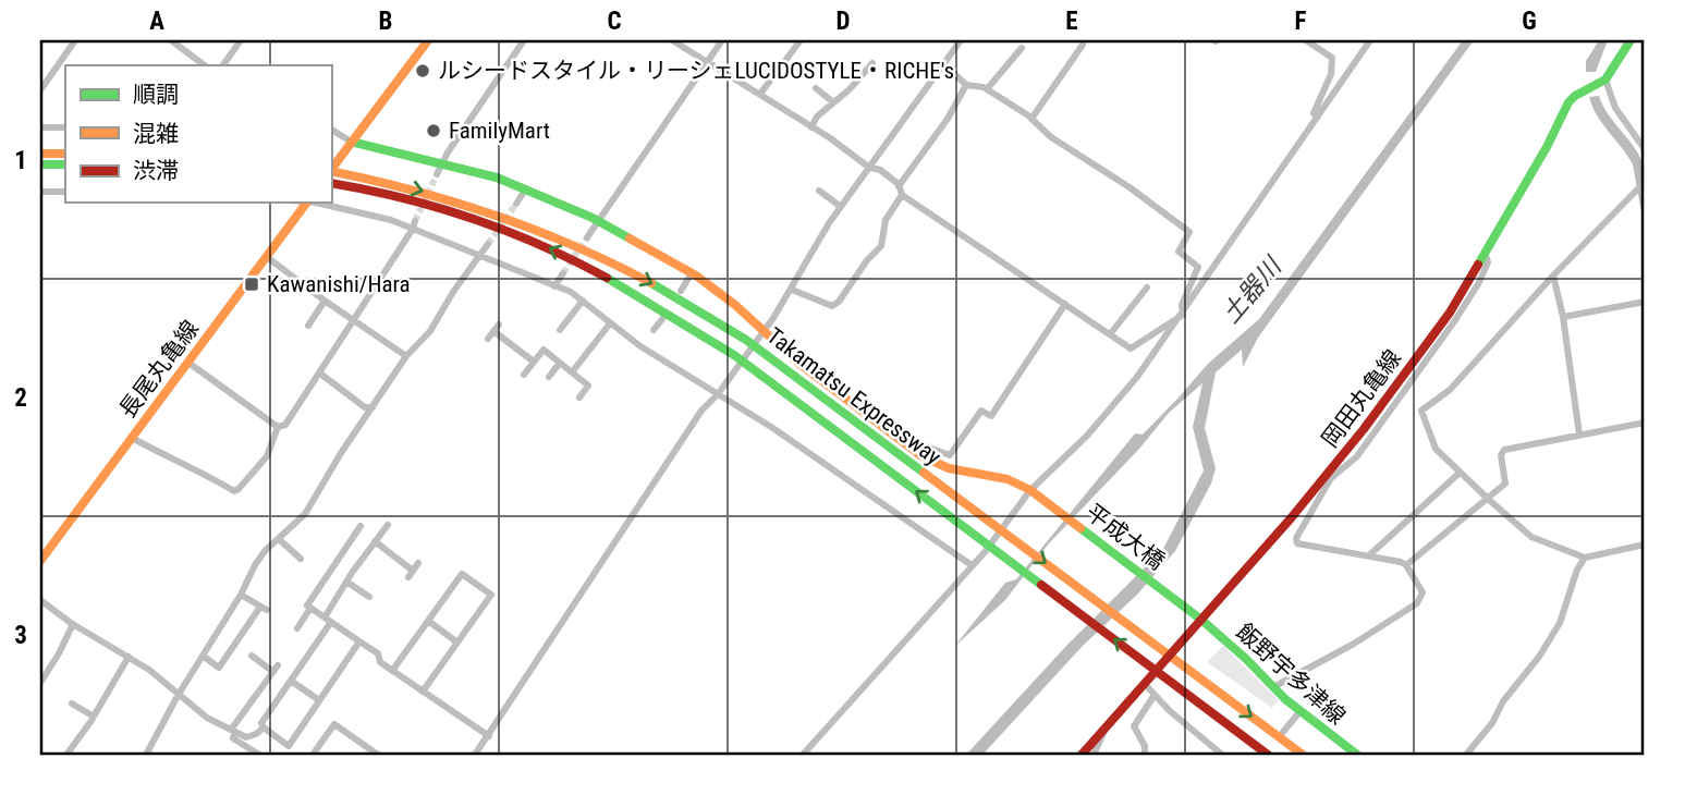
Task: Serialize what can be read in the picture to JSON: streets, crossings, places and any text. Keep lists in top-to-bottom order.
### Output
{
  "streets": {
    "main road": [
      "長尾丸亀線",
      "Takamatsu Expressway",
      "岡田丸亀線",
      "平成大橋",
      "飯野宇多津線"
    ]
  },
  "crossings": [
    ["岡田丸亀線", "平成大橋"],
    ["岡田丸亀線", "飯野宇多津線"],
    ["平成大橋", "飯野宇多津線"]
  ],
  "water": ["土器川"],
  "places": {
    "other": ["ルシードスタイル・リーシェLUCIDOSTYLE・RICHE's", "FamilyMart"],
    "transit": ["Kawanishi/Hara"]
  },
  "legend": ["順調", "混雑", "渋滞"],
  "grid": {
    "columns": [
      "A",
      "B",
      "C",
      "D",
      "E",
      "F",
      "G"
    ],
    "rows": ["1", "2", "3"]
  }
}
